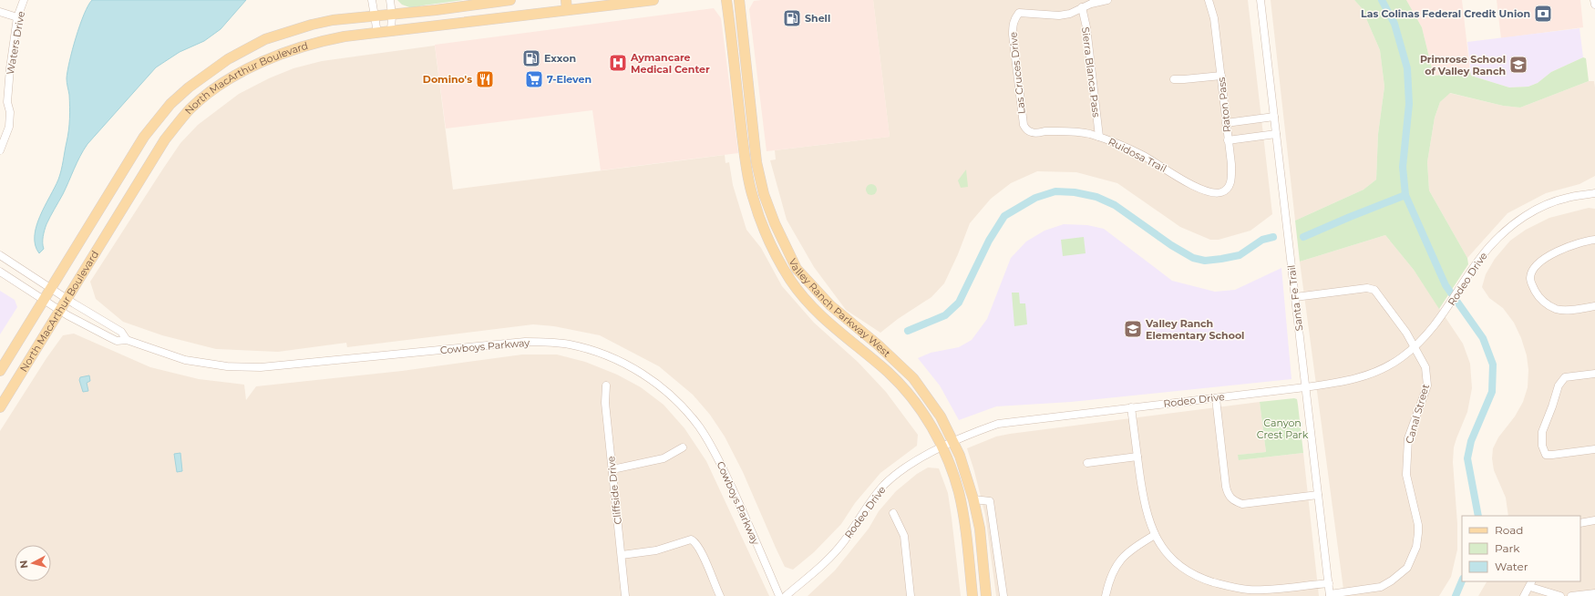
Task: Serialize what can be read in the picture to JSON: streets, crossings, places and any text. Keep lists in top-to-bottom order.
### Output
{
  "streets": {
    "main road": ["North MacArthur Boulevard", "Valley Ranch Parkway West"],
    "street": [
      "Waters Drive",
      "Sierra Blanca Pass",
      "Las Cruces Drive",
      "Raton Pass",
      "Ruidosa Trail",
      "Rodeo Drive",
      "Santa Fe Trail",
      "Cowboys Parkway",
      "Canal Street",
      "Cliffside Drive"
    ]
  },
  "crossings": [
    ["Sierra Blanca Pass", "Las Cruces Drive"],
    ["Sierra Blanca Pass", "Ruidosa Trail"],
    ["Las Cruces Drive", "Ruidosa Trail"],
    ["North MacArthur Boulevard", "Cowboys Parkway"],
    ["Raton Pass", "Ruidosa Trail"],
    ["Rodeo Drive", "Santa Fe Trail"],
    ["Rodeo Drive", "Valley Ranch Parkway West"],
    ["Rodeo Drive", "Canal Street"],
    ["Santa Fe Trail", "Canal Street"]
  ],
  "parks": ["Canyon Crest Park"],
  "places": {
    "bank": ["Las Colinas Federal Credit Union"],
    "fuel station": ["Shell", "Exxon"],
    "hospital": ["Aymancare Medical Center"],
    "school or university": ["Primrose School of Valley Ranch", "Valley Ranch Elementary School"],
    "restaurant": ["Domino's"],
    "supermarket": ["7-Eleven"]
  },
  "legend": ["Road", "Park", "Water"],
  "north": "left"
}
